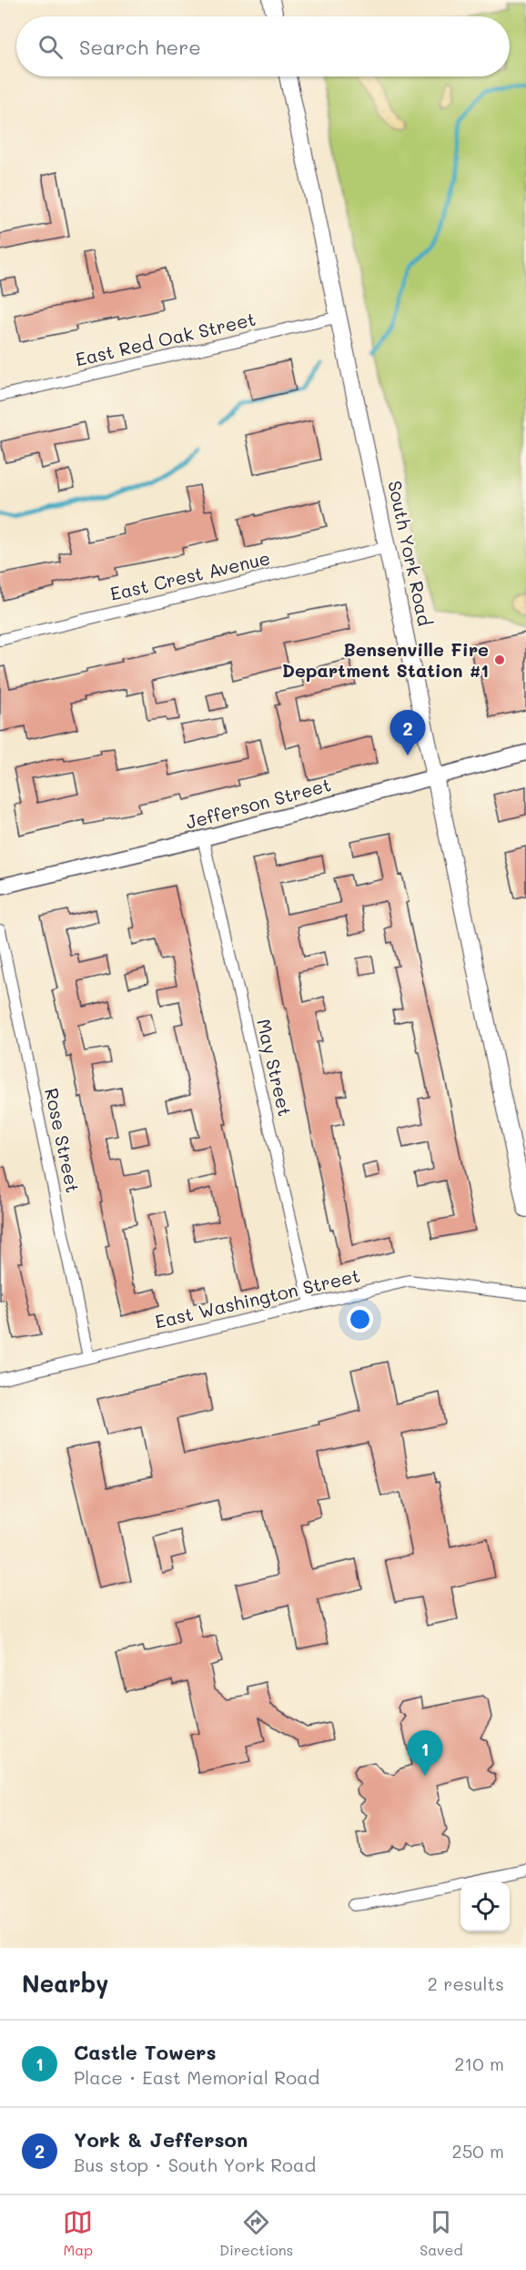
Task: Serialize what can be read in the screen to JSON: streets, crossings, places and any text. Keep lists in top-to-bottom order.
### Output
{
  "streets": {
    "main road": ["South York Road"],
    "street": [
      "East Red Oak Street",
      "East Crest Avenue",
      "Jefferson Street",
      "May Street",
      "Rose Street",
      "East Washington Street"
    ]
  },
  "crossings": [
    ["East Red Oak Street", "South York Road"],
    ["South York Road", "East Crest Avenue"],
    ["South York Road", "Jefferson Street"],
    ["Jefferson Street", "May Street"],
    ["May Street", "East Washington Street"],
    ["Rose Street", "East Washington Street"]
  ],
  "places": ["Bensenville Fire Department Station #1"],
  "page": {
    "search": "Search here",
    "pins": ["2", "1"],
    "heading": ["Nearby", "2 results"],
    "list": [
      {
        "mark": "1",
        "name": "Castle Towers",
        "note": "Place · East Memorial Road",
        "value": "210 m"
      },
      {
        "mark": "2",
        "name": "York & Jefferson",
        "note": "Bus stop · South York Road",
        "value": "250 m"
      }
    ],
    "nav": ["Map", "Directions", "Saved"]
  }
}
